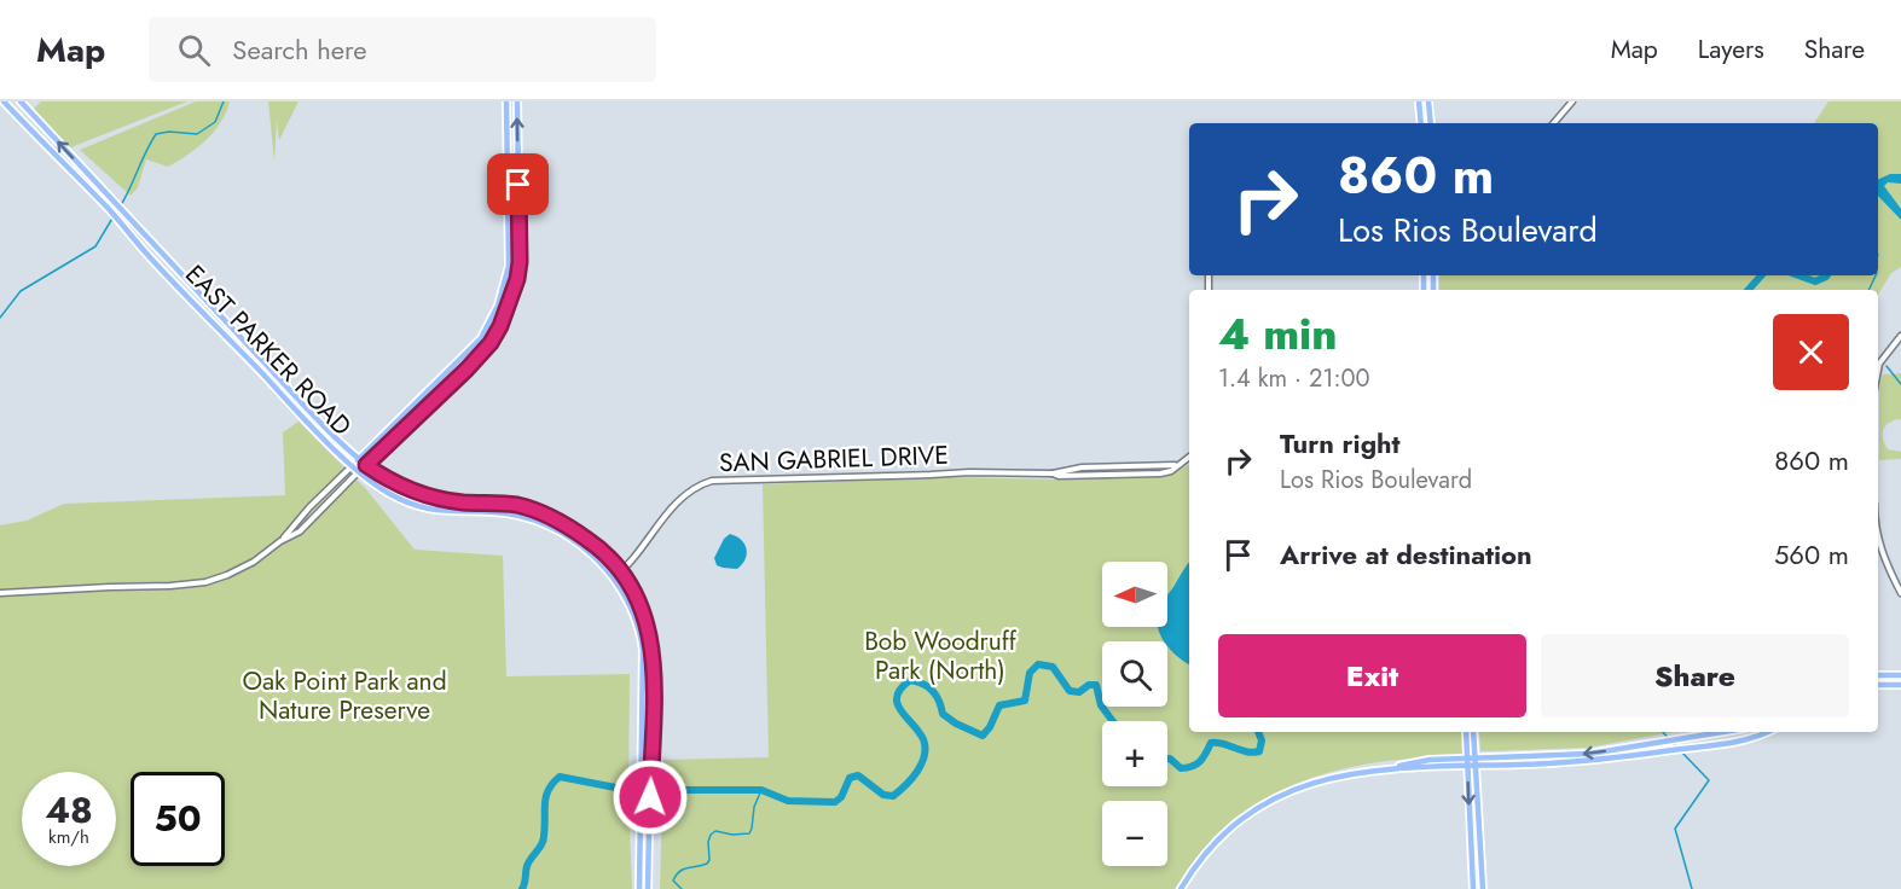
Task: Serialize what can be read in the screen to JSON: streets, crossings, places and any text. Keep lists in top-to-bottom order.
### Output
{
  "streets": {
    "main road": ["EAST PARKER ROAD"],
    "street": ["SAN GABRIEL DRIVE"]
  },
  "crossings": [
    ["EAST PARKER ROAD", "SAN GABRIEL DRIVE"]
  ],
  "parks": ["Bob Woodruff Park (North)", "Oak Point Park and Nature Preserve"],
  "north": "left",
  "page": {
    "header": "Map",
    "search": "Search here",
    "nav": ["Map", "Layers", "Share"],
    "turn": ["860 m", "Los Rios Boulevard"],
    "heading": ["4 min", "1.4 km · 21:00"],
    "list": [
      {
        "name": "Turn right",
        "note": "Los Rios Boulevard",
        "value": "860 m"
      },
      {
        "name": "Arrive at destination",
        "value": "560 m"
      }
    ],
    "map_buttons": ["+", "−"],
    "buttons": ["Exit", "Share"],
    "speed": "48 km/h",
    "limit": "50"
  }
}
